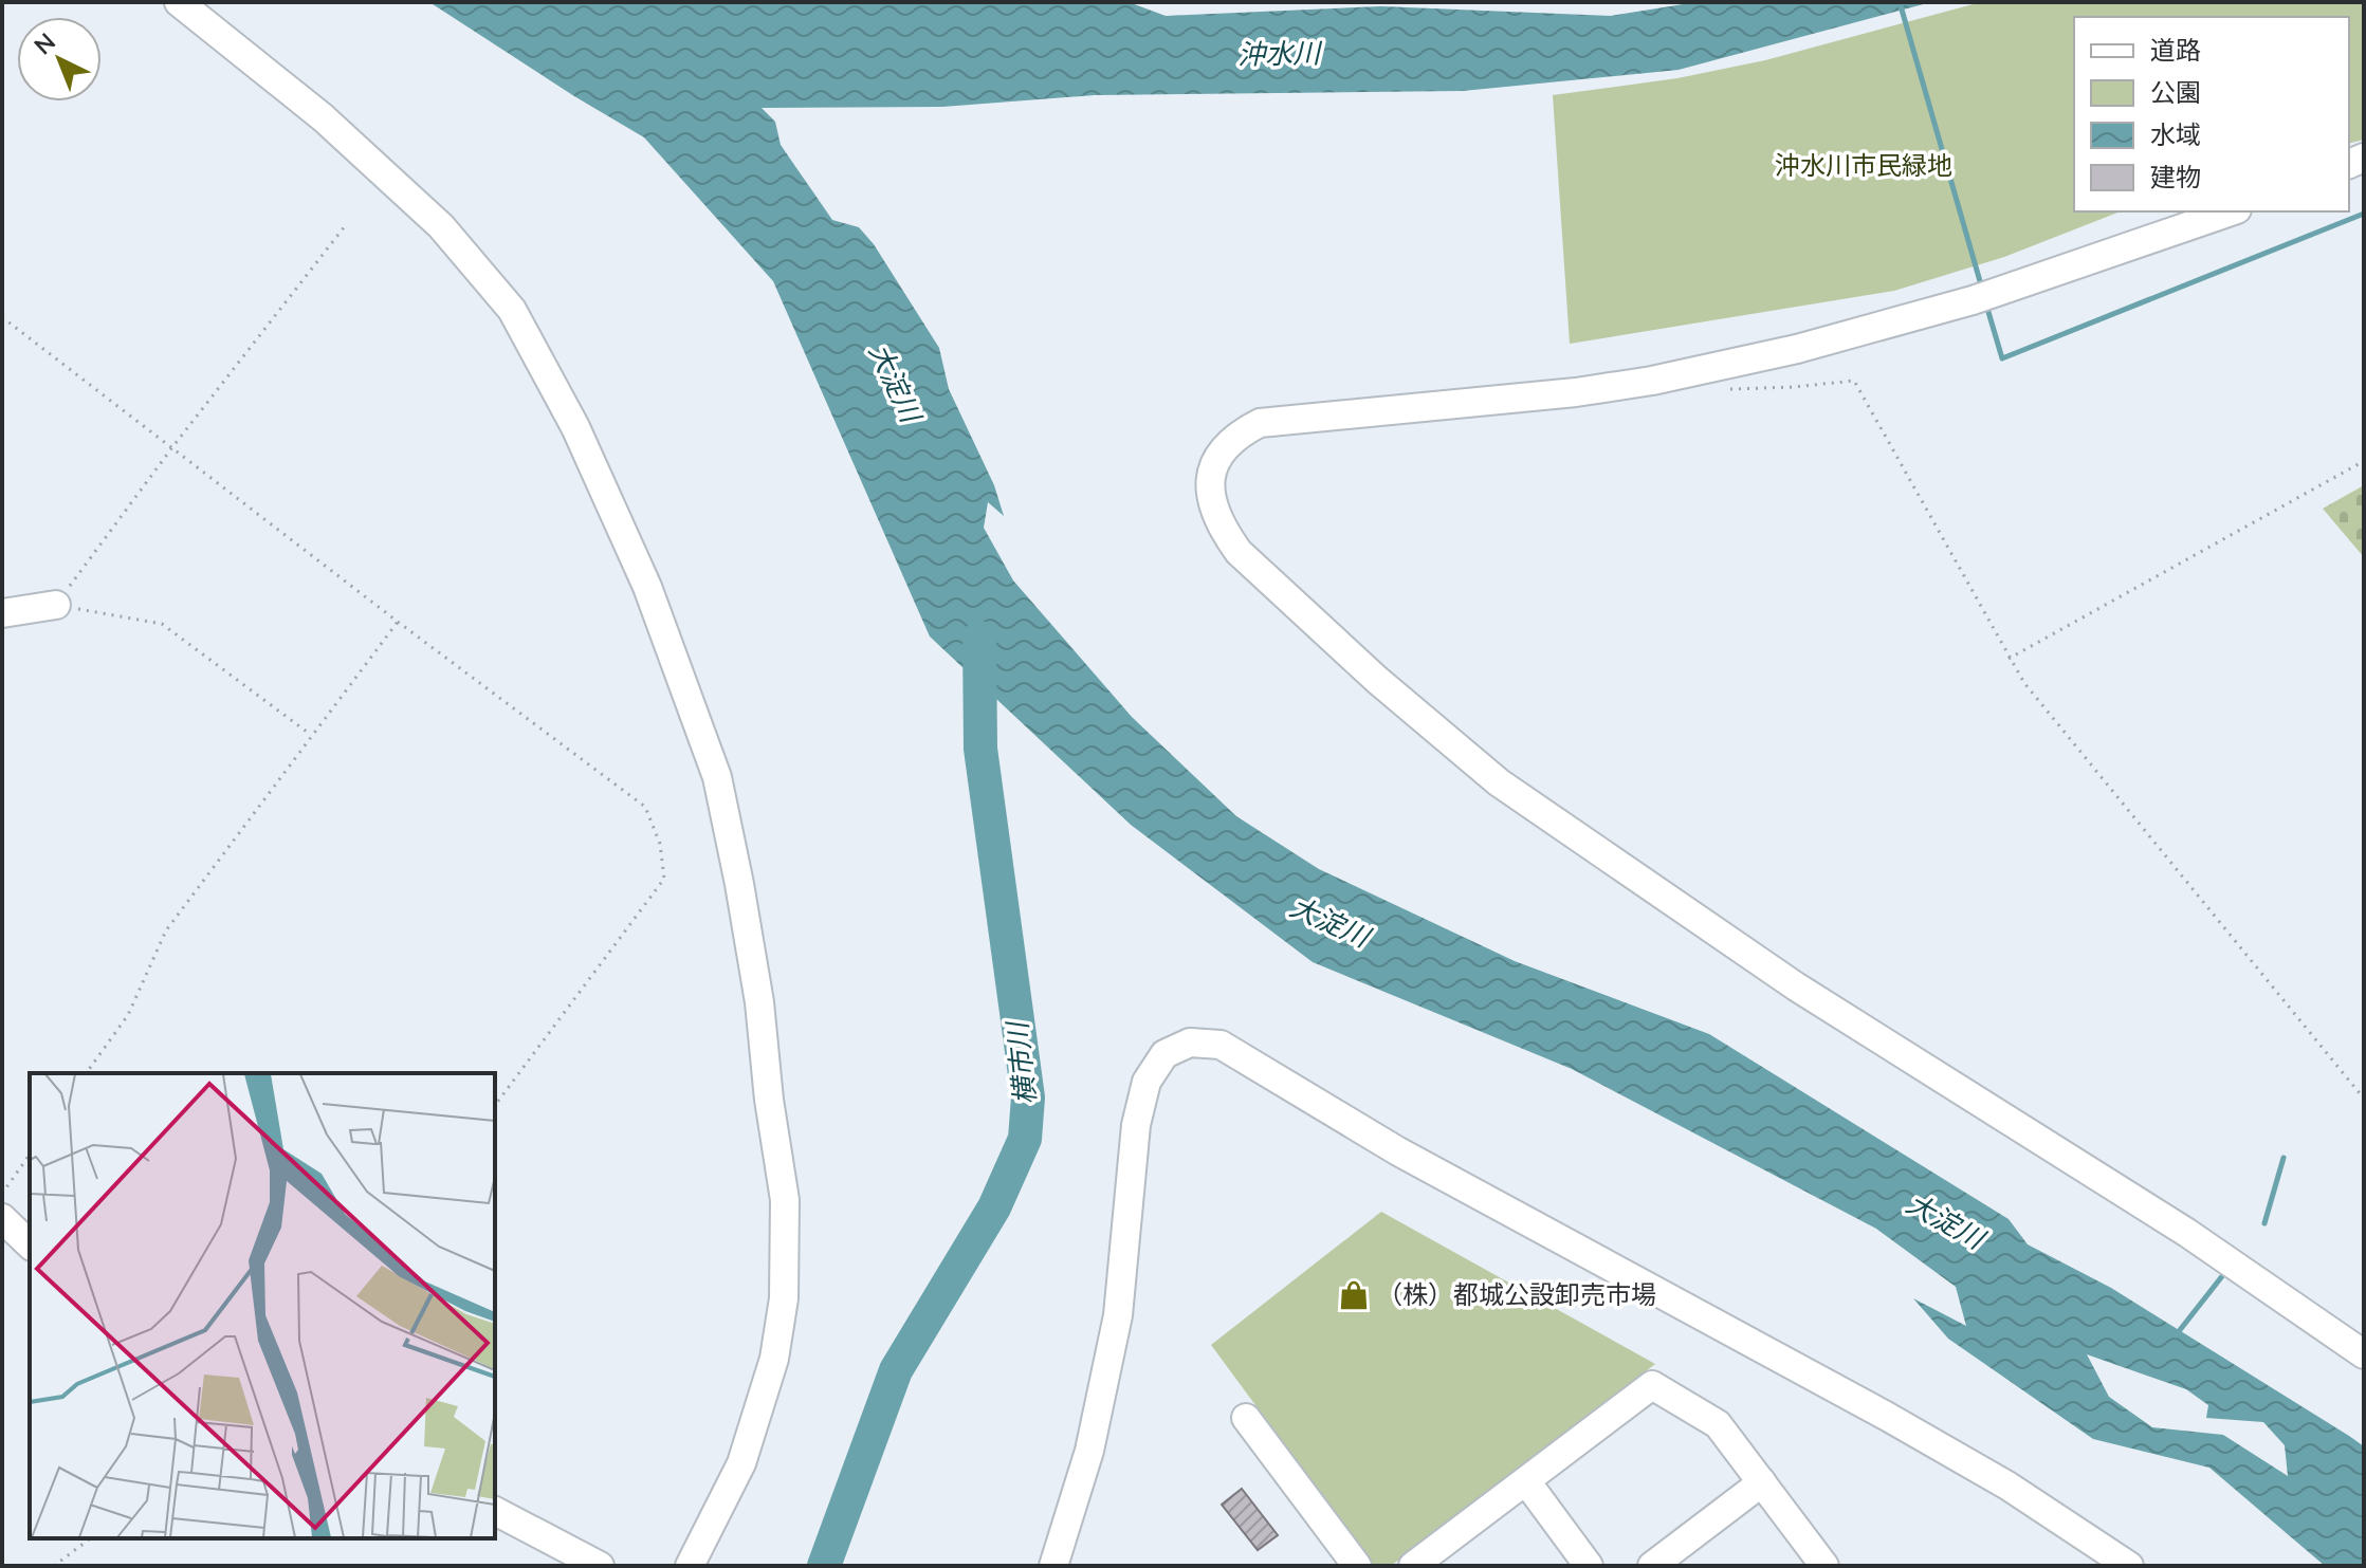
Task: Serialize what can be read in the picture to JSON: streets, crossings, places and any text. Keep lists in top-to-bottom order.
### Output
{
  "water": ["沖水川", "大淀川", "横市川"],
  "parks": ["沖水川市民緑地"],
  "places": {
    "shop": ["（株）都城公設卸売市場"]
  },
  "legend": [
    "道路",
    "公園",
    "水域",
    "建物"
  ],
  "north": "top left"
}
